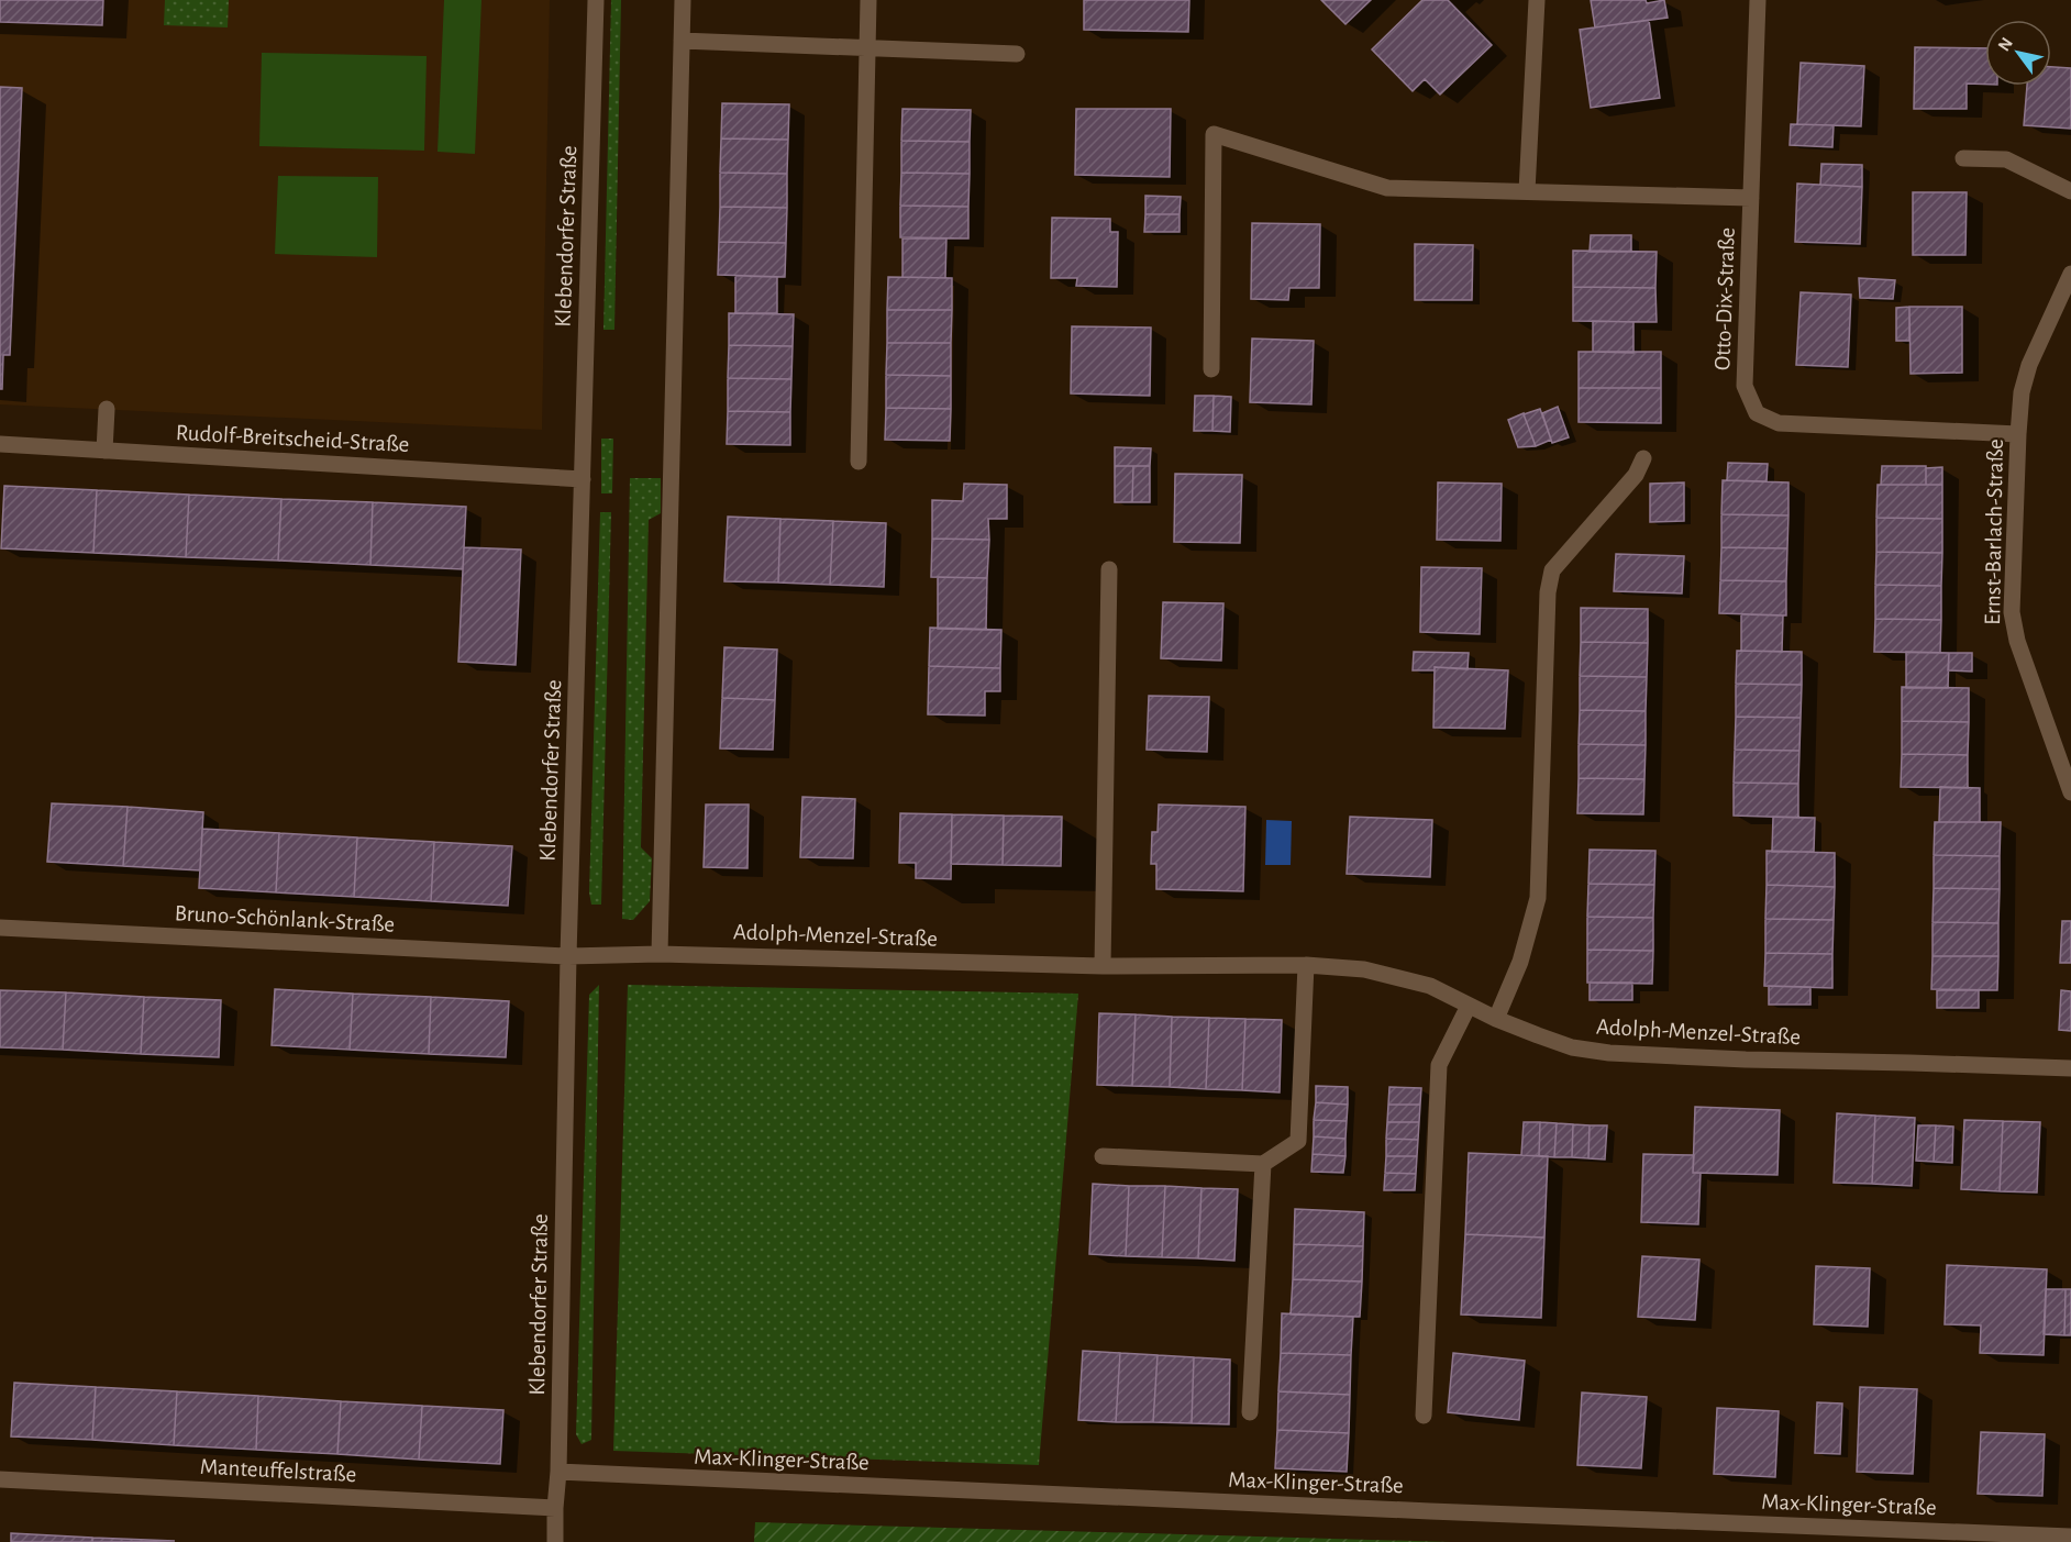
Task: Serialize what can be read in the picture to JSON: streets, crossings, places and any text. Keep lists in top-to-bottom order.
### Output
{
  "streets": {
    "street": [
      "Klebendorfer Straße",
      "Otto-Dix-Straße",
      "Rudolf-Breitscheid-Straße",
      "Ernst-Barlach-Straße",
      "Bruno-Schönlank-Straße",
      "Adolph-Menzel-Straße",
      "Max-Klinger-Straße",
      "Manteuffelstraße"
    ]
  },
  "crossings": [
    ["Klebendorfer Straße", "Rudolf-Breitscheid-Straße"],
    ["Klebendorfer Straße", "Bruno-Schönlank-Straße"],
    ["Klebendorfer Straße", "Adolph-Menzel-Straße"],
    ["Klebendorfer Straße", "Max-Klinger-Straße"],
    ["Klebendorfer Straße", "Manteuffelstraße"],
    ["Otto-Dix-Straße", "Ernst-Barlach-Straße"],
    ["Bruno-Schönlank-Straße", "Adolph-Menzel-Straße"]
  ],
  "north": "top left"
}
